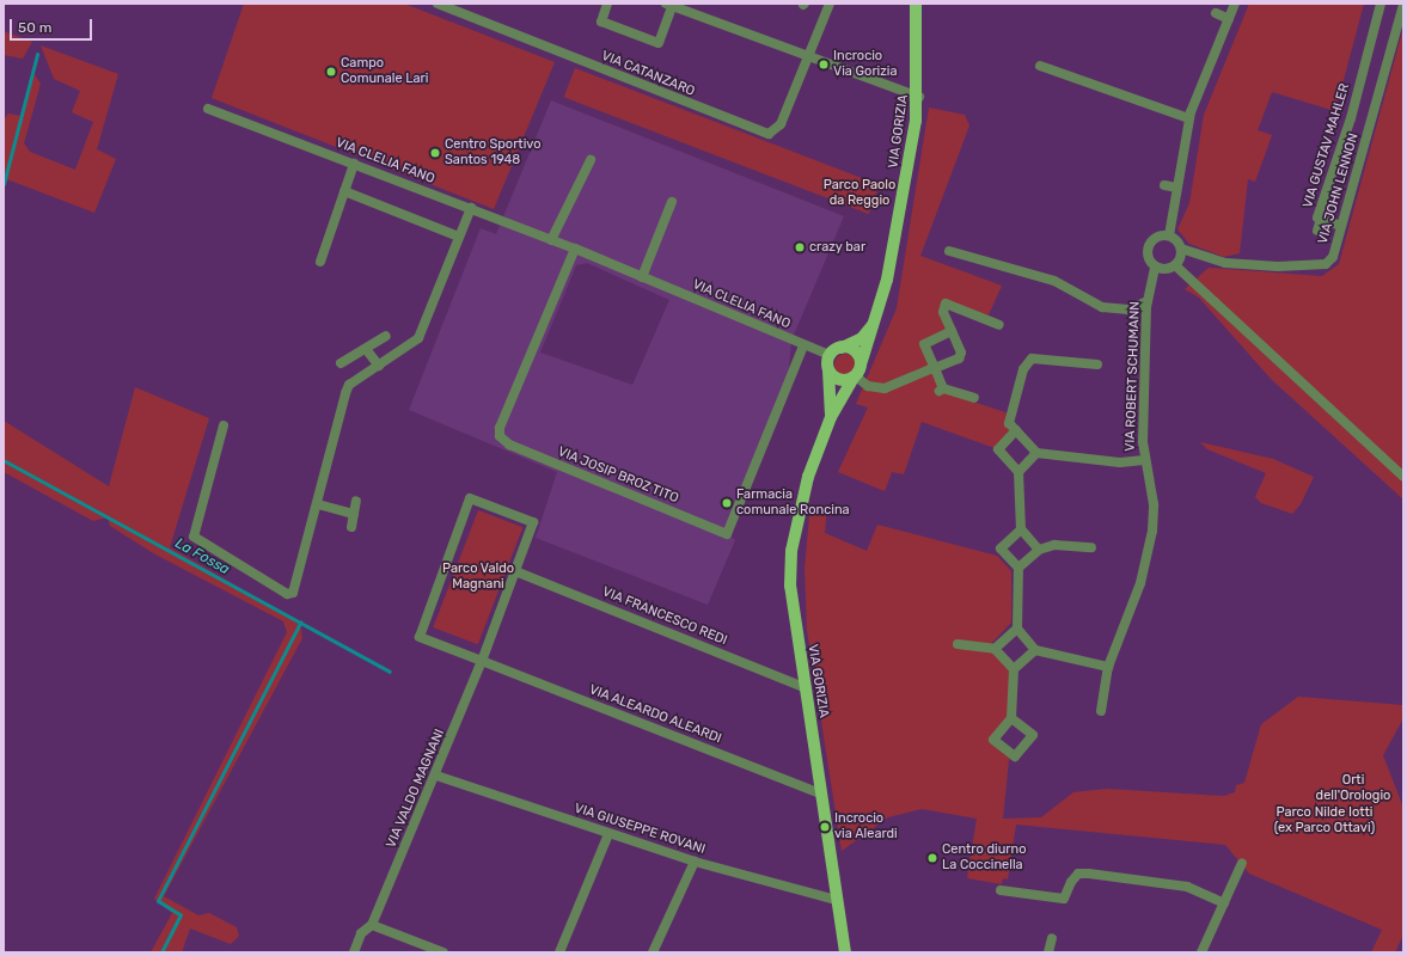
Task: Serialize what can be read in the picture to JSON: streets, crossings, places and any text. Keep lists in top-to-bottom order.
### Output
{
  "streets": {
    "main road": ["VIA GORIZIA"],
    "street": [
      "VIA CATANZARO",
      "VIA GUSTAV MAHLER",
      "VIA CLELIA FANO",
      "VIA JOHN LENNON",
      "VIA ROBERT SCHUMANN",
      "VIA JOSIP BROZ TITO",
      "VIA FRANCESCO REDI",
      "VIA ALEARDO ALEARDI",
      "VIA VALDO MAGNANI",
      "VIA GIUSEPPE ROVANI"
    ]
  },
  "crossings": [
    ["VIA GORIZIA", "VIA CLELIA FANO"],
    ["VIA GORIZIA", "VIA FRANCESCO REDI"],
    ["VIA GORIZIA", "VIA ALEARDO ALEARDI"],
    ["VIA GORIZIA", "VIA GIUSEPPE ROVANI"],
    ["VIA GUSTAV MAHLER", "VIA JOHN LENNON"],
    ["VIA CLELIA FANO", "VIA JOSIP BROZ TITO"],
    ["VIA JOHN LENNON", "VIA ROBERT SCHUMANN"],
    ["VIA FRANCESCO REDI", "VIA ALEARDO ALEARDI"],
    ["VIA ALEARDO ALEARDI", "VIA VALDO MAGNANI"],
    ["VIA VALDO MAGNANI", "VIA GIUSEPPE ROVANI"]
  ],
  "water": ["La Fossa"],
  "parks": [
    "Parco Paolo da Reggio",
    "Parco Valdo Magnani",
    "Orti dell'Orologio",
    "Parco Nilde Iotti (ex Parco Ottavi)"
  ],
  "places": [
    "Incrocio Via Gorizia",
    "Campo Comunale Lari",
    "Centro Sportivo Santos 1948",
    "crazy bar",
    "Farmacia comunale Roncina",
    "Incrocio via Aleardi",
    "Centro diurno La Coccinella"
  ],
  "scale_bar": "50 m"
}
